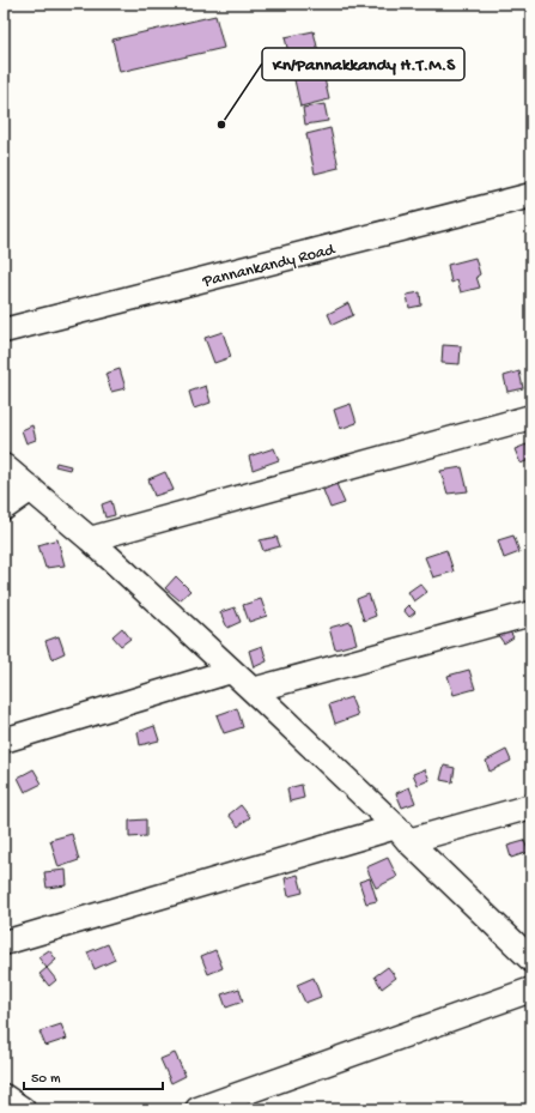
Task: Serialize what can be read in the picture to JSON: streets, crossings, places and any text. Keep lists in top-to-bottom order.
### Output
{
  "streets": {
    "street": ["Pannankandy Road"]
  },
  "places": ["Kn/Pannakkandy H.T.M.S"],
  "scale_bar": "50 m"
}
